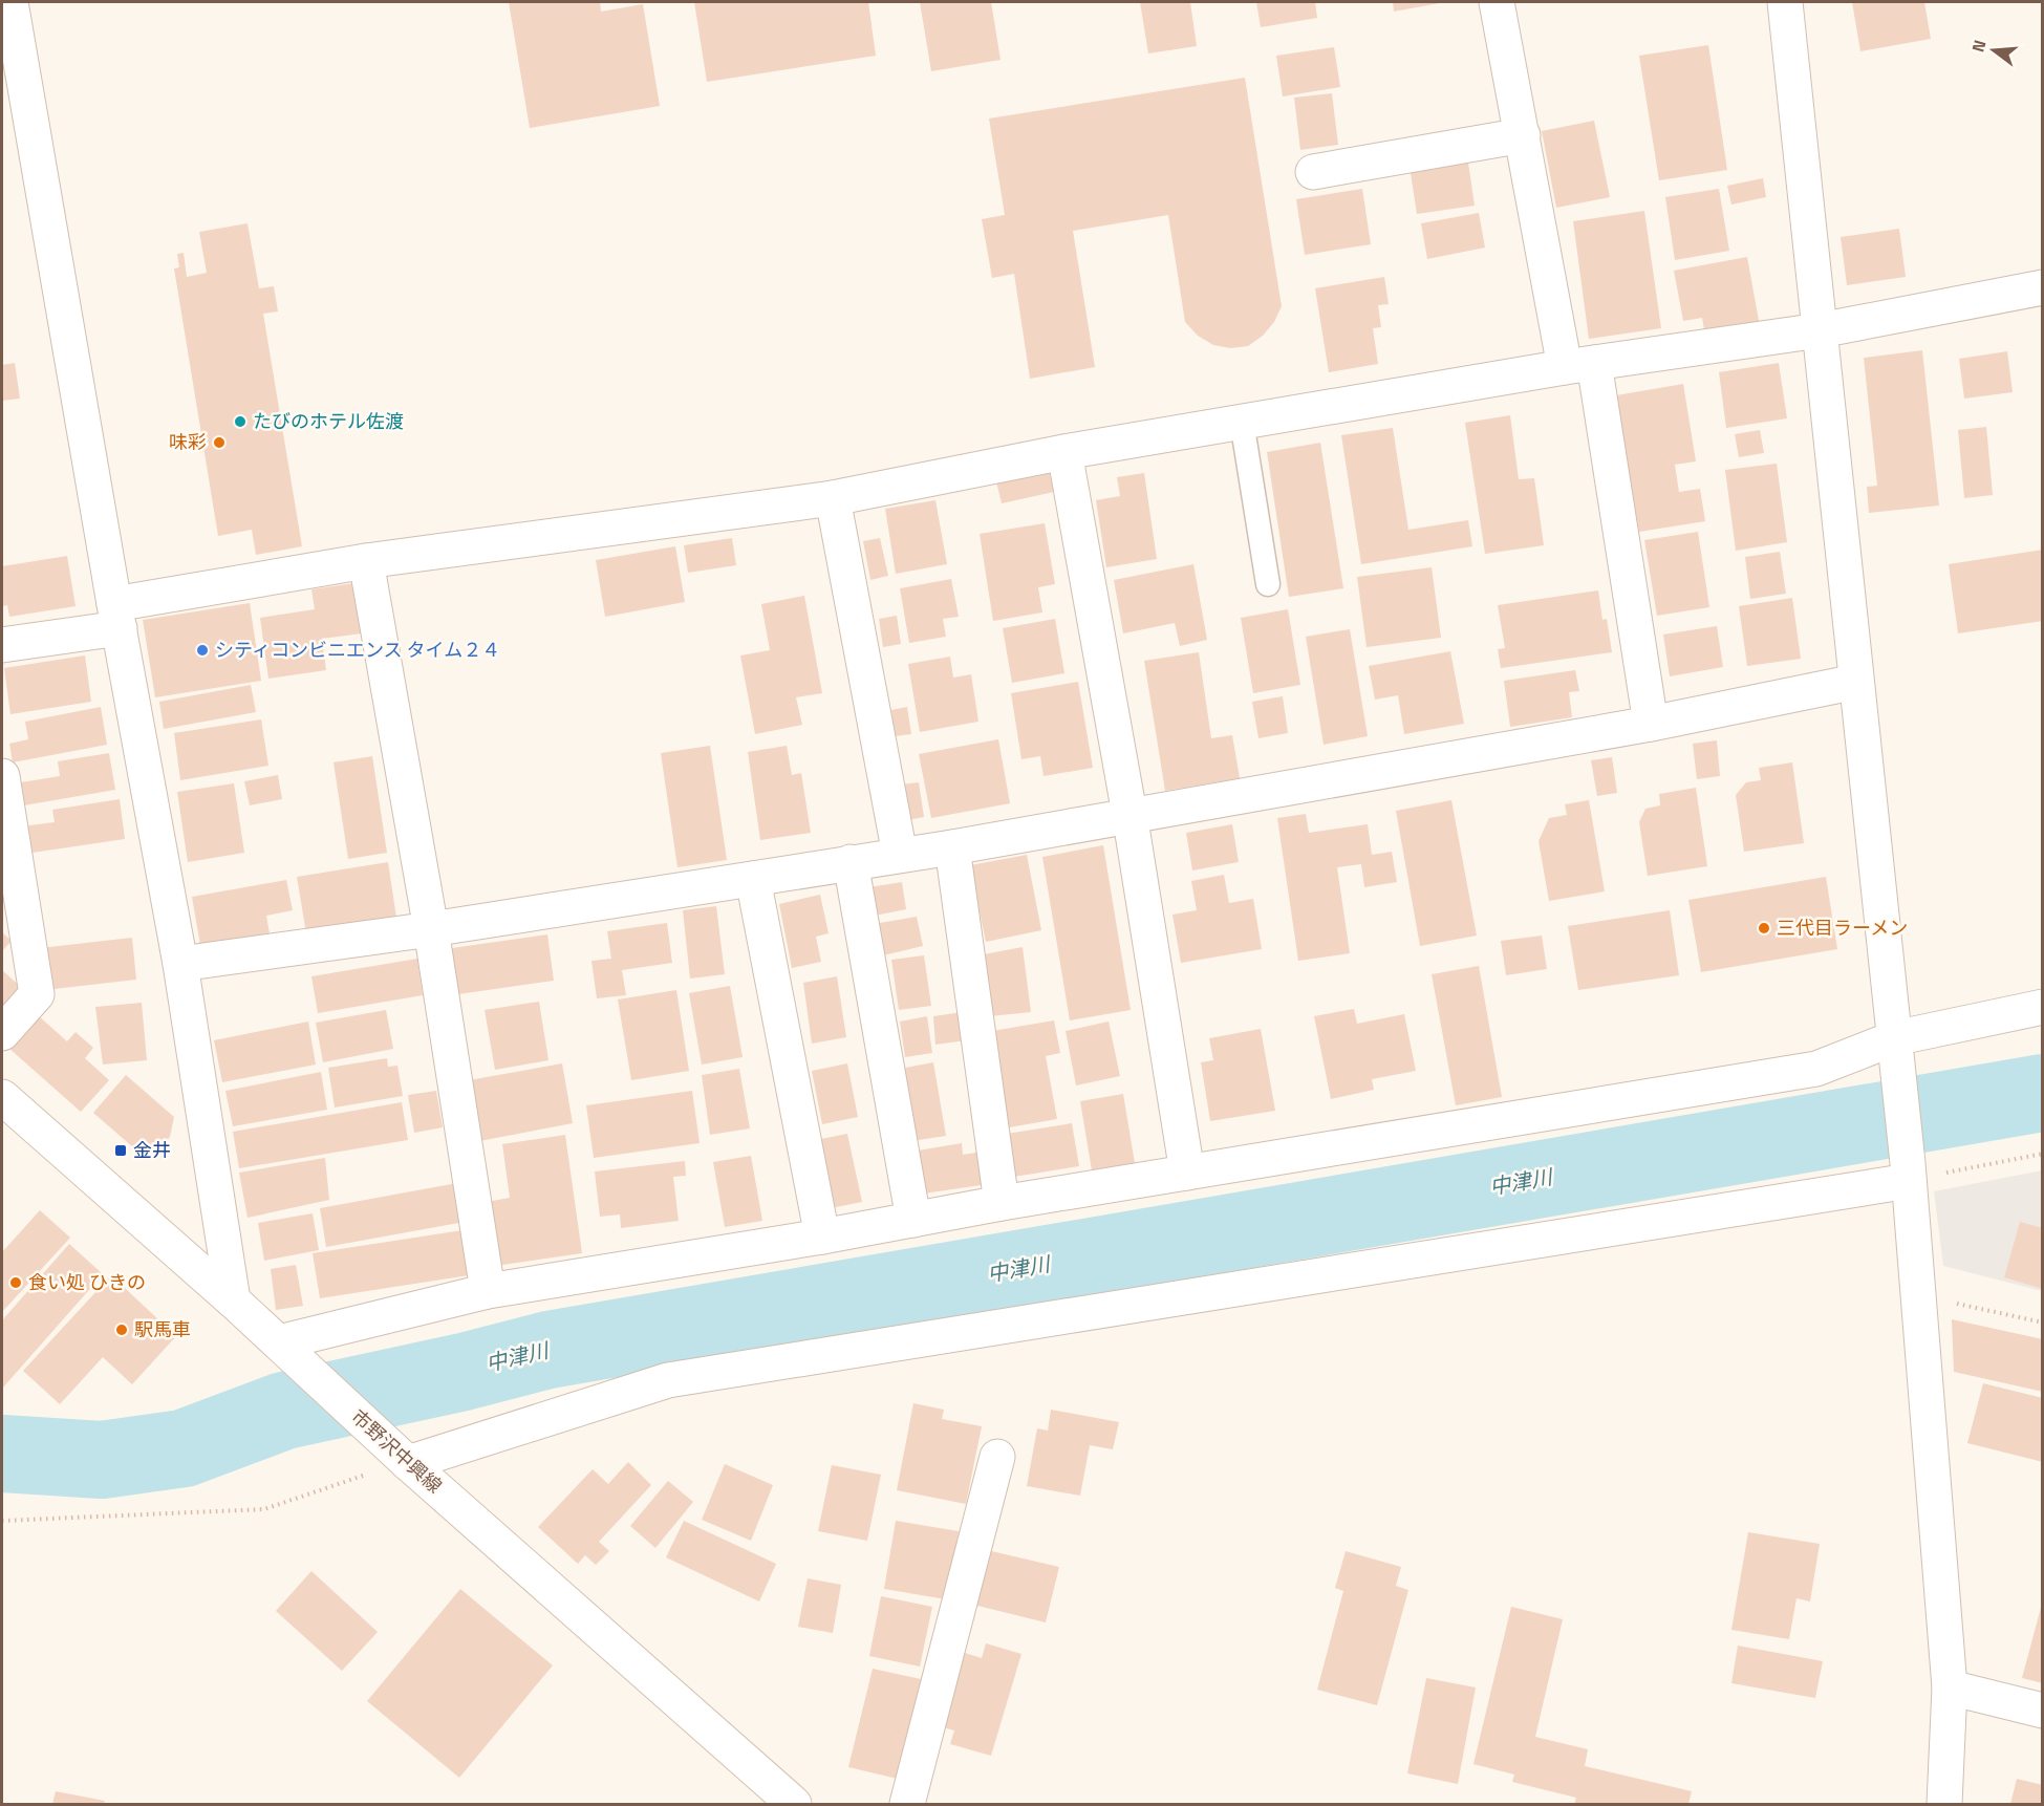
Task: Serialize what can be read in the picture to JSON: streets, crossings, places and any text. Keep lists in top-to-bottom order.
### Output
{
  "streets": {
    "street": ["市野沢中興線"]
  },
  "water": ["中津川"],
  "places": {
    "other": [
      "たびのホテル佐渡",
      "味彩",
      "シティコンビニエンス タイム２４",
      "三代目ラーメン",
      "食い処 ひきの",
      "駅馬車"
    ],
    "transit": ["金井"]
  },
  "north": "left"
}
